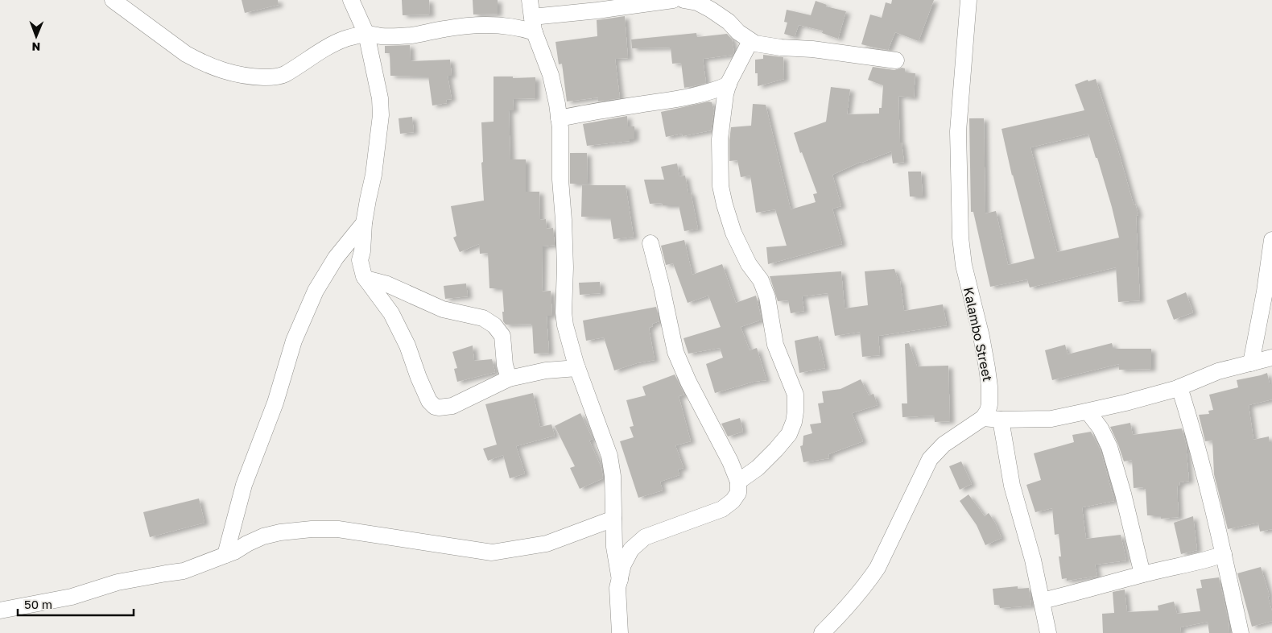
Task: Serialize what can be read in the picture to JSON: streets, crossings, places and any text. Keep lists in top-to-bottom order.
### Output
{
  "streets": {
    "street": ["Kalambo Street"]
  },
  "scale_bar": "50 m",
  "north": "bottom"
}
